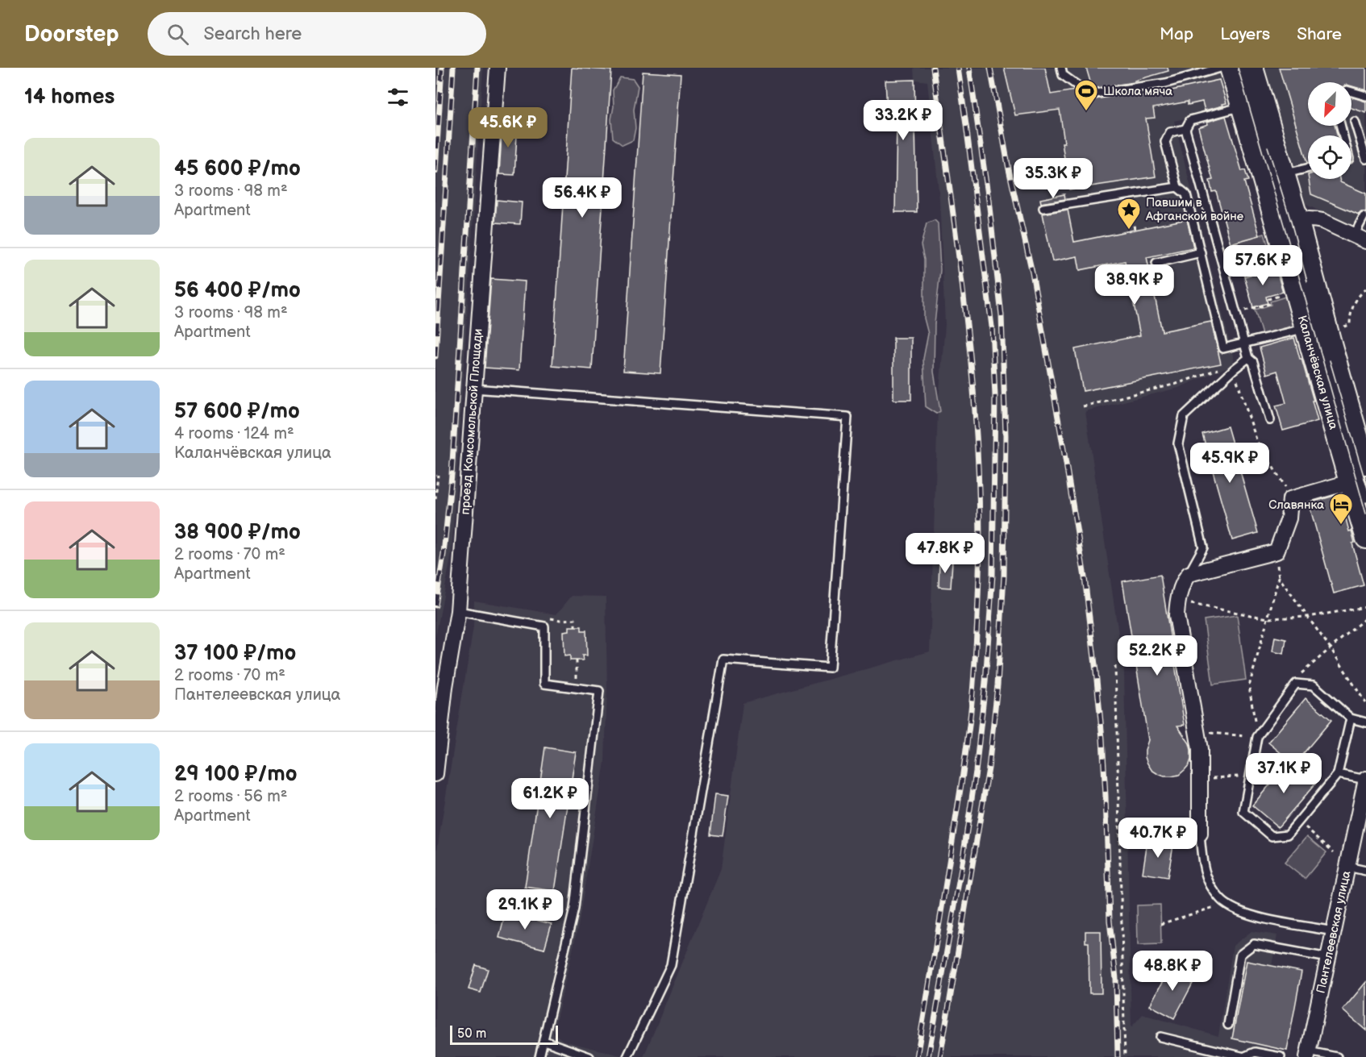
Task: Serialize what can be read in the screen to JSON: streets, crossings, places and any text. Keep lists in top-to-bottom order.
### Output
{
  "streets": {
    "main road": ["Каланчёвская улица"],
    "street": ["проезд Комсомольской Площади", "Пантелеевская улица"]
  },
  "places": {
    "sports": ["Школа мяча"],
    "place": ["Павшим в Афганской войне"],
    "hotel": ["Славянка"]
  },
  "scale_bar": "50 m",
  "north": "bottom left",
  "page": {
    "header": "Doorstep",
    "search": "Search here",
    "nav": ["Map", "Layers", "Share"],
    "heading": "14 homes",
    "price": [
      "33.2K ₽",
      "45.6K ₽",
      "35.3K ₽",
      "56.4K ₽",
      "57.6K ₽",
      "38.9K ₽",
      "45.9K ₽",
      "47.8K ₽",
      "52.2K ₽",
      "37.1K ₽",
      "61.2K ₽",
      "40.7K ₽",
      "29.1K ₽",
      "48.8K ₽"
    ],
    "list": [
      {
        "name": "45 600 ₽/mo",
        "note": "3 rooms · 98 m² · Apartment"
      },
      {
        "name": "56 400 ₽/mo",
        "note": "3 rooms · 98 m² · Apartment"
      },
      {
        "name": "57 600 ₽/mo",
        "note": "4 rooms · 124 m² · Каланчёвская улица"
      },
      {
        "name": "38 900 ₽/mo",
        "note": "2 rooms · 70 m² · Apartment"
      },
      {
        "name": "37 100 ₽/mo",
        "note": "2 rooms · 70 m² · Пантелеевская улица"
      },
      {
        "name": "29 100 ₽/mo",
        "note": "2 rooms · 56 m² · Apartment"
      }
    ],
    "scale": "50 m"
  }
}
